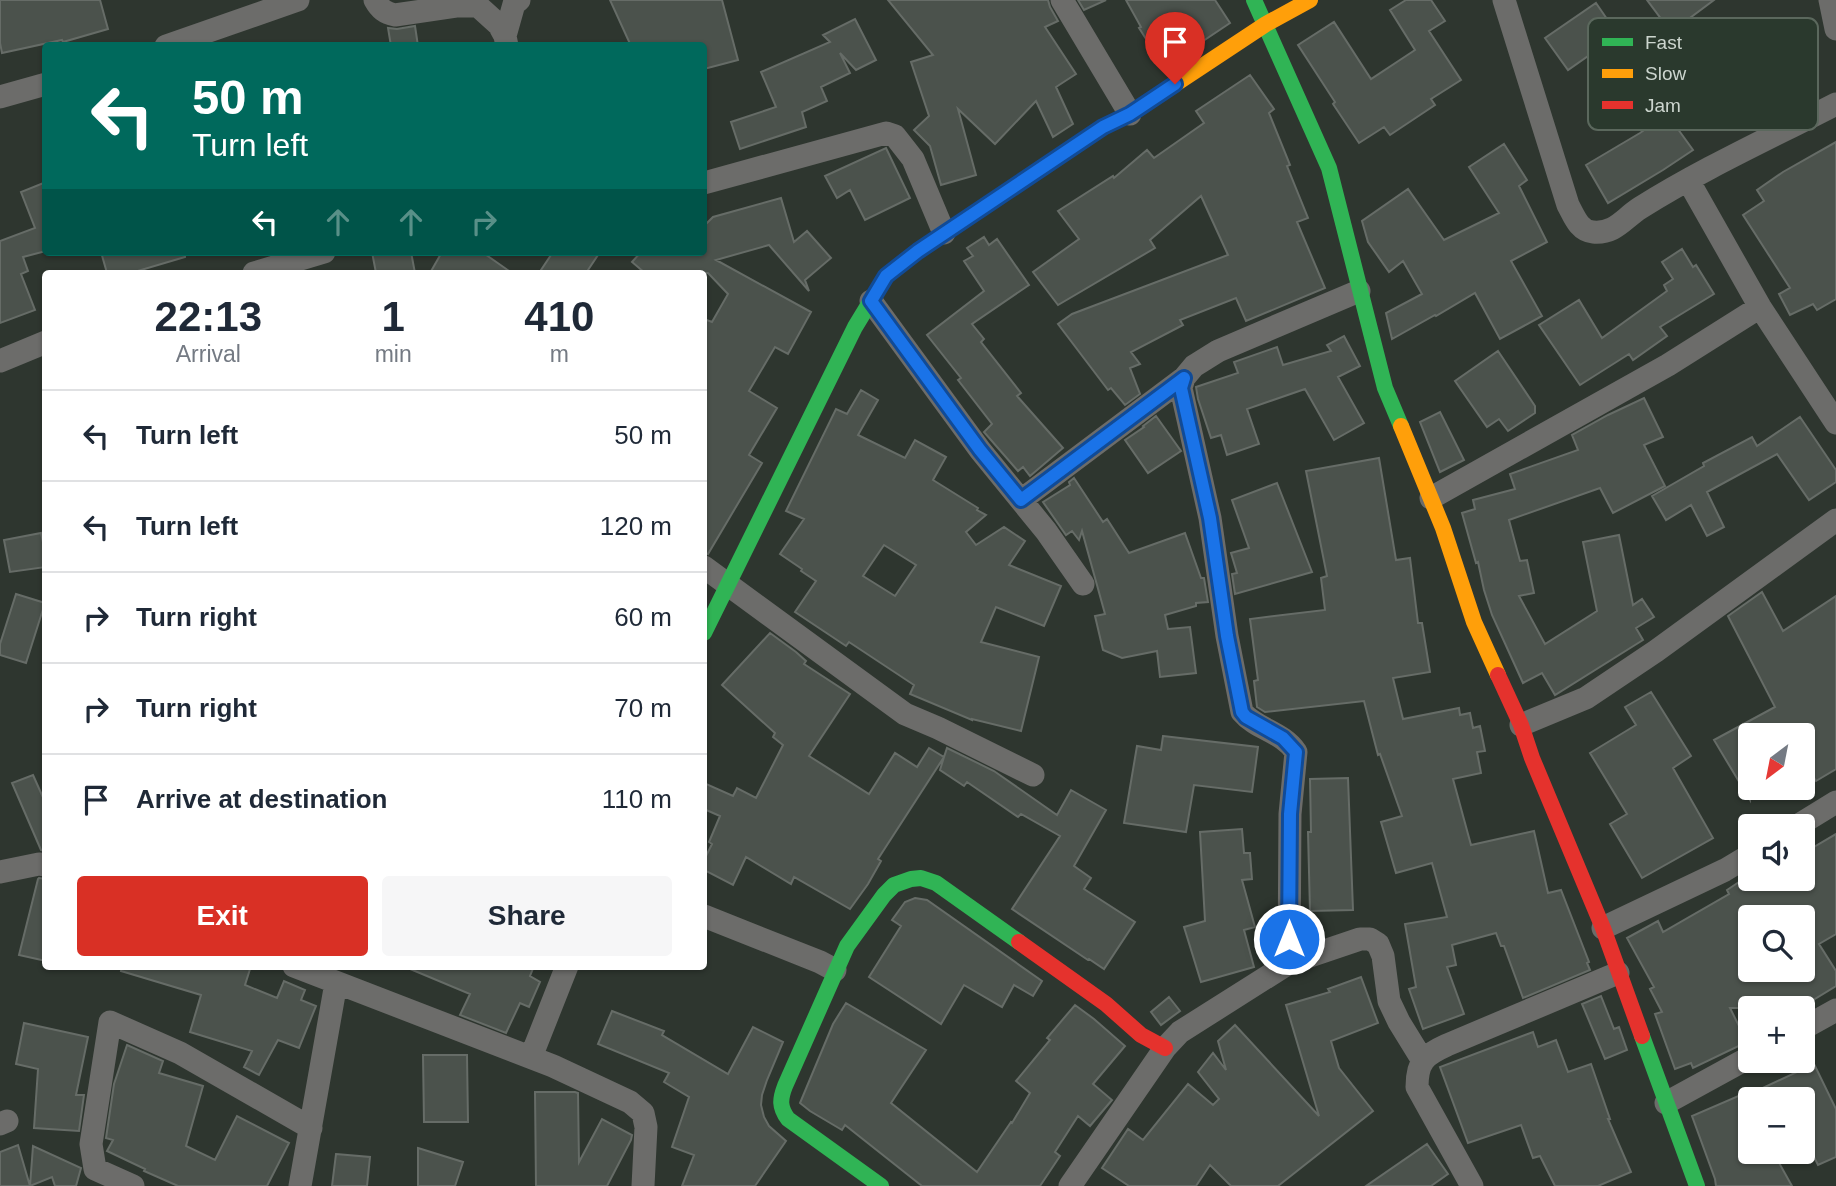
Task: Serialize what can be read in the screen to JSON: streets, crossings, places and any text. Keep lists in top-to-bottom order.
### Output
{
  "legend": ["Fast", "Slow", "Jam"],
  "north": "bottom left",
  "page": {
    "turn": ["50 m", "Turn left"],
    "eta": [
      "22:13",
      "Arrival",
      "1",
      "min",
      "410",
      "m"
    ],
    "list": [
      {
        "name": "Turn left",
        "value": "50 m"
      },
      {
        "name": "Turn left",
        "value": "120 m"
      },
      {
        "name": "Turn right",
        "value": "60 m"
      },
      {
        "name": "Turn right",
        "value": "70 m"
      },
      {
        "name": "Arrive at destination",
        "value": "110 m"
      }
    ],
    "map_buttons": ["+", "−"],
    "buttons": ["Exit", "Share"]
  }
}
